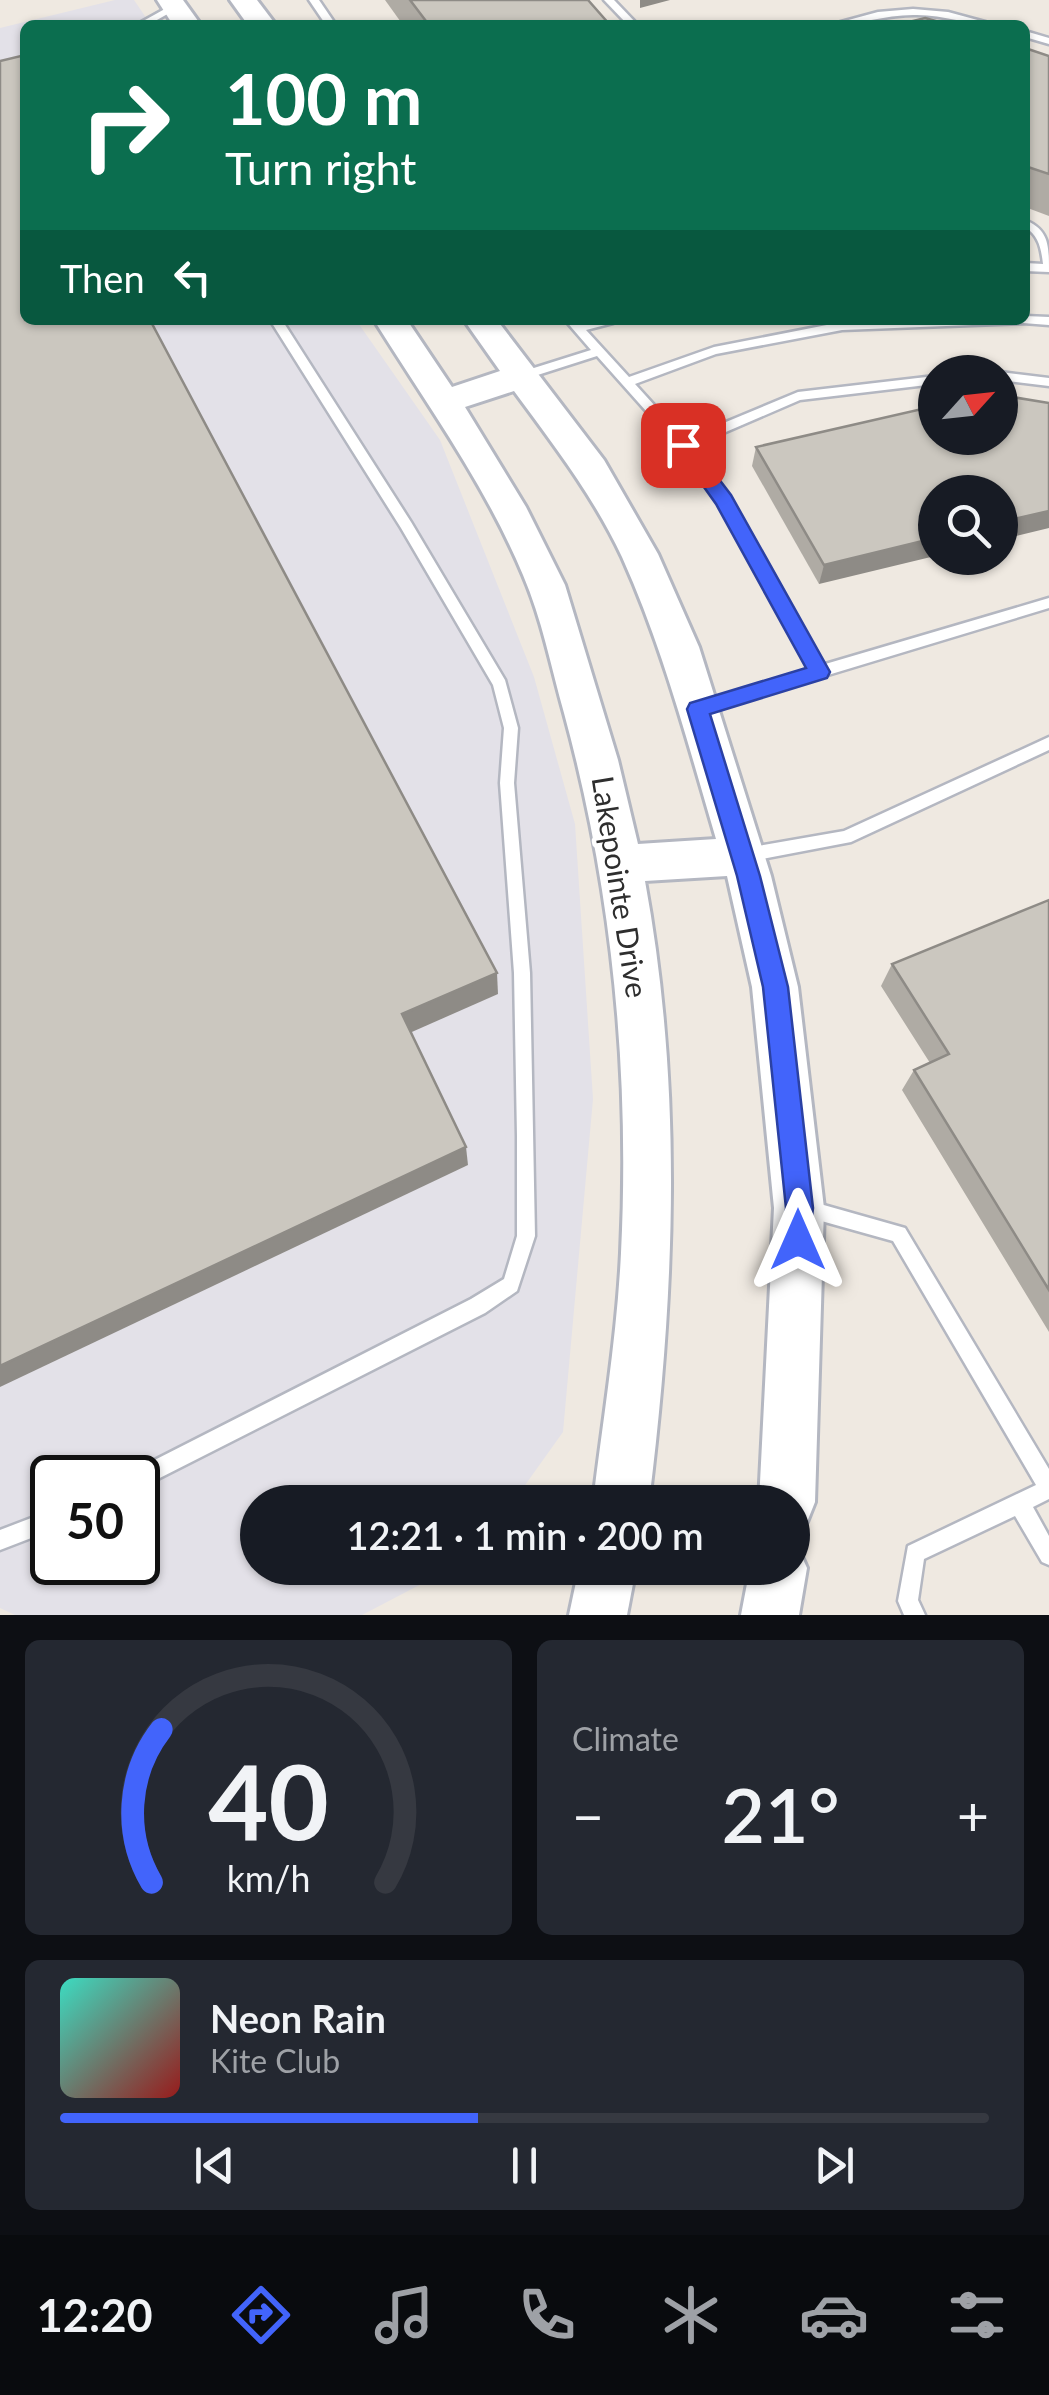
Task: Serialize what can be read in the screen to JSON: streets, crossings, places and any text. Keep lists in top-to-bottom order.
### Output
{
  "streets": {
    "main road": ["Lakepointe Drive"]
  },
  "north": "top right",
  "page": {
    "turn": ["100 m", "Turn right"],
    "then": "Then",
    "limit": "50",
    "trip": "12:21 · 1 min · 200 m",
    "tile": "Climate",
    "heat": ["−", "21°", "+"],
    "song": ["Neon Rain", "Kite Club"],
    "tabs": "12:20",
    "gauge": ["40", "km/h"]
  }
}
